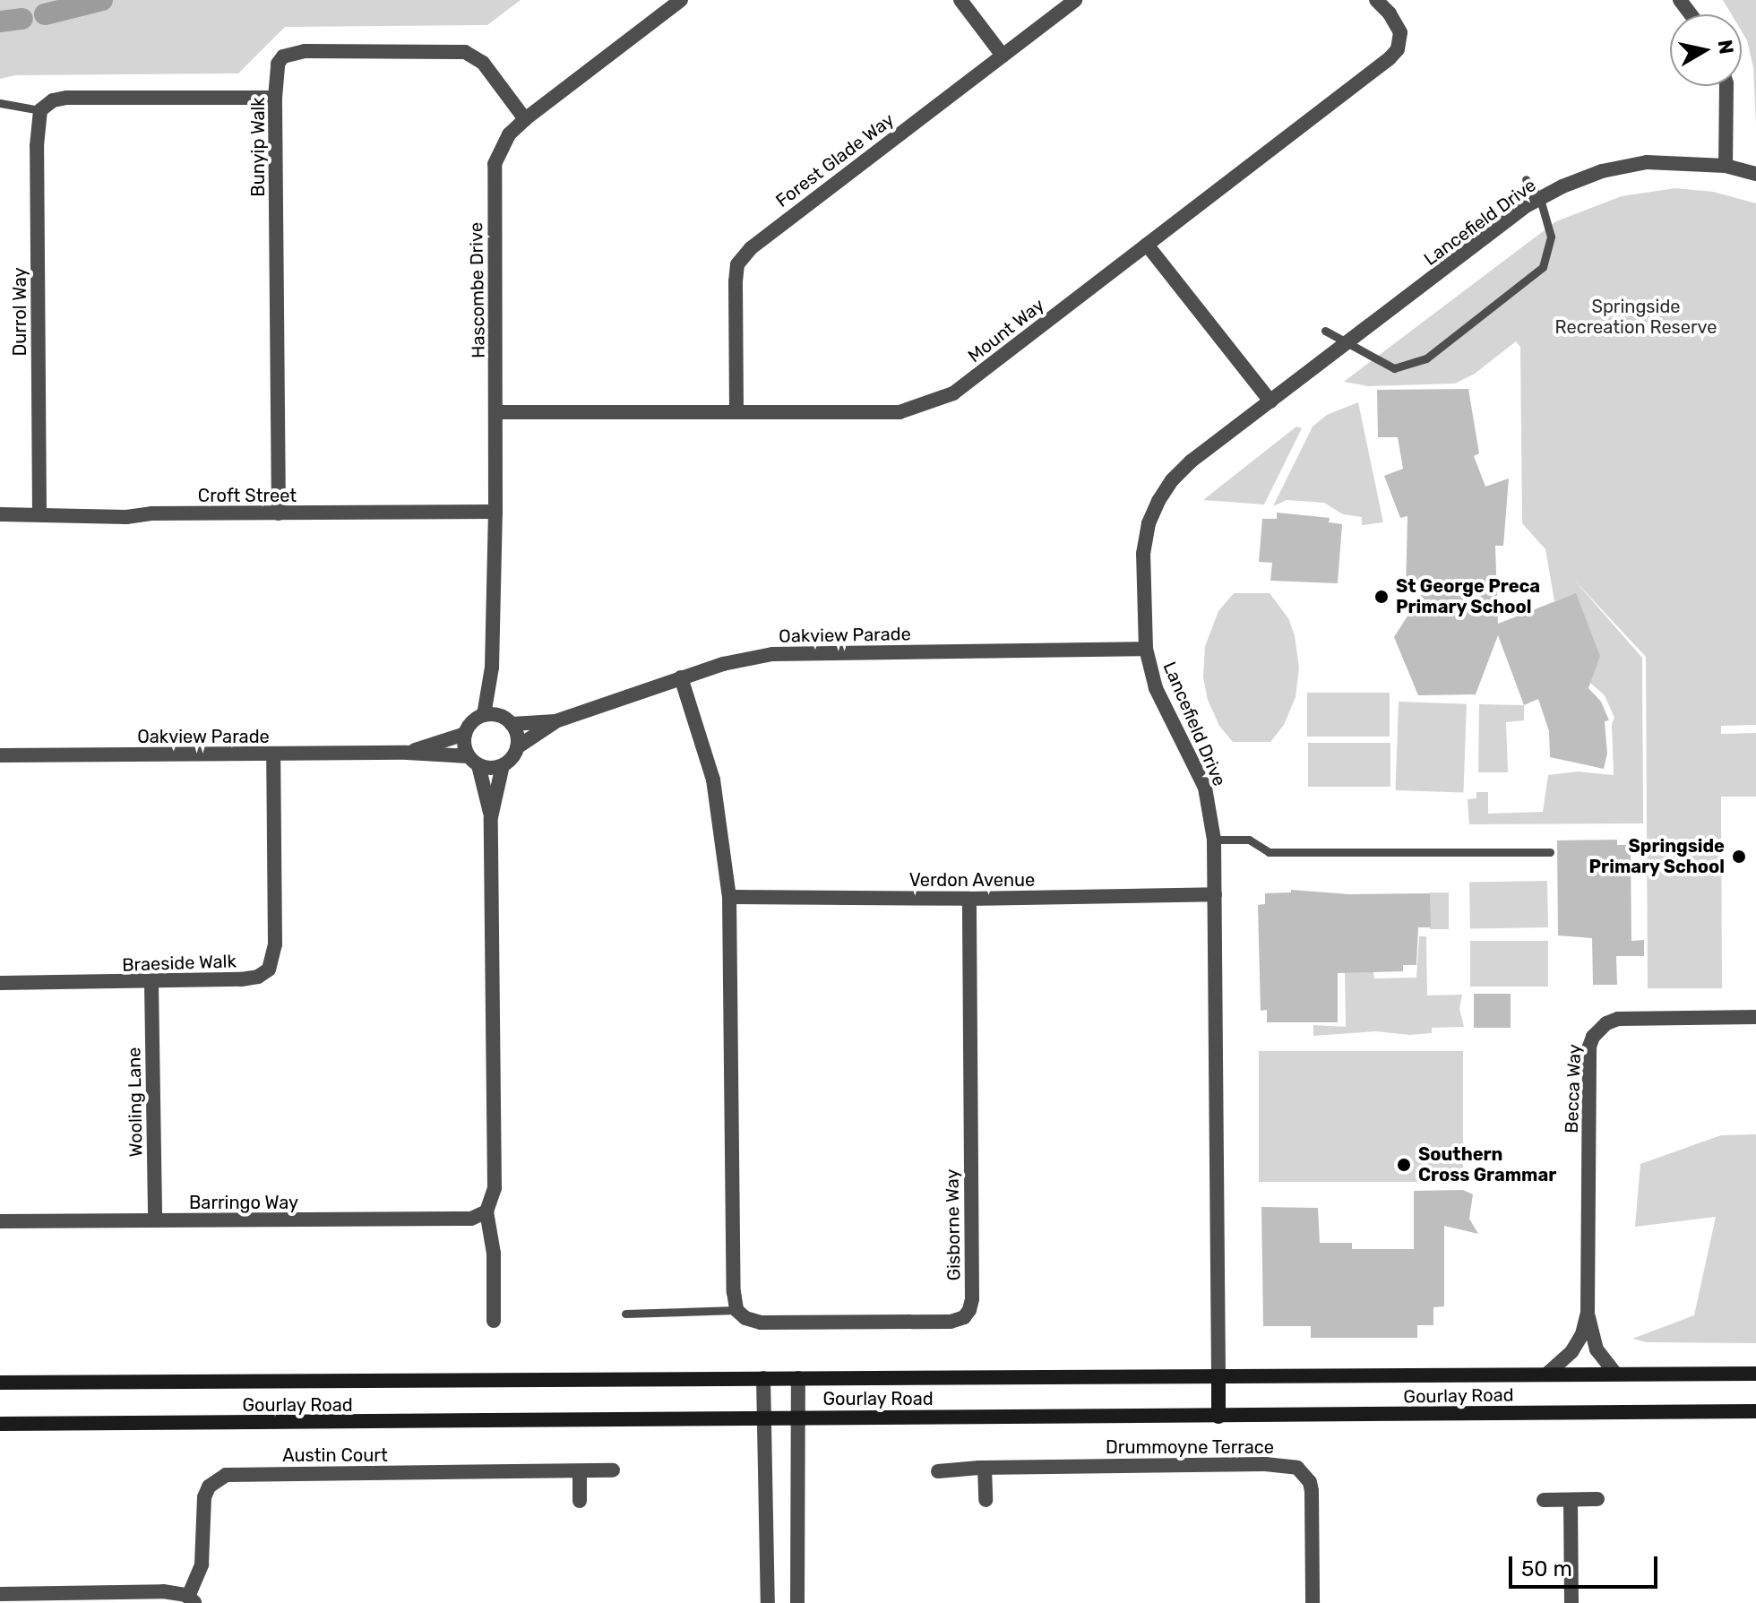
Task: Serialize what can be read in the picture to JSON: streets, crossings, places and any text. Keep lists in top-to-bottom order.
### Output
{
  "streets": {
    "main road": ["Gourlay Road"],
    "street": [
      "Bunyip Walk",
      "Forest Glade Way",
      "Lancefield Drive",
      "Hascombe Drive",
      "Durrol Way",
      "Mount Way",
      "Croft Street",
      "Oakview Parade",
      "Verdon Avenue",
      "Braeside Walk",
      "Becca Way",
      "Wooling Lane",
      "Barringo Way",
      "Gisborne Way",
      "Drummoyne Terrace",
      "Austin Court"
    ]
  },
  "crossings": [
    ["Bunyip Walk", "Hascombe Drive"],
    ["Bunyip Walk", "Croft Street"],
    ["Forest Glade Way", "Mount Way"],
    ["Lancefield Drive", "Oakview Parade"],
    ["Lancefield Drive", "Verdon Avenue"],
    ["Lancefield Drive", "Gourlay Road"],
    ["Hascombe Drive", "Mount Way"],
    ["Hascombe Drive", "Croft Street"],
    ["Hascombe Drive", "Oakview Parade"],
    ["Durrol Way", "Croft Street"],
    ["Oakview Parade", "Braeside Walk"],
    ["Verdon Avenue", "Gisborne Way"],
    ["Braeside Walk", "Wooling Lane"],
    ["Becca Way", "Gourlay Road"],
    ["Wooling Lane", "Barringo Way"]
  ],
  "parks": ["Springside Recreation Reserve"],
  "places": ["St George Preca Primary School", "Springside Primary School", "Southern Cross Grammar"],
  "scale_bar": "50 m",
  "north": "right"
}
